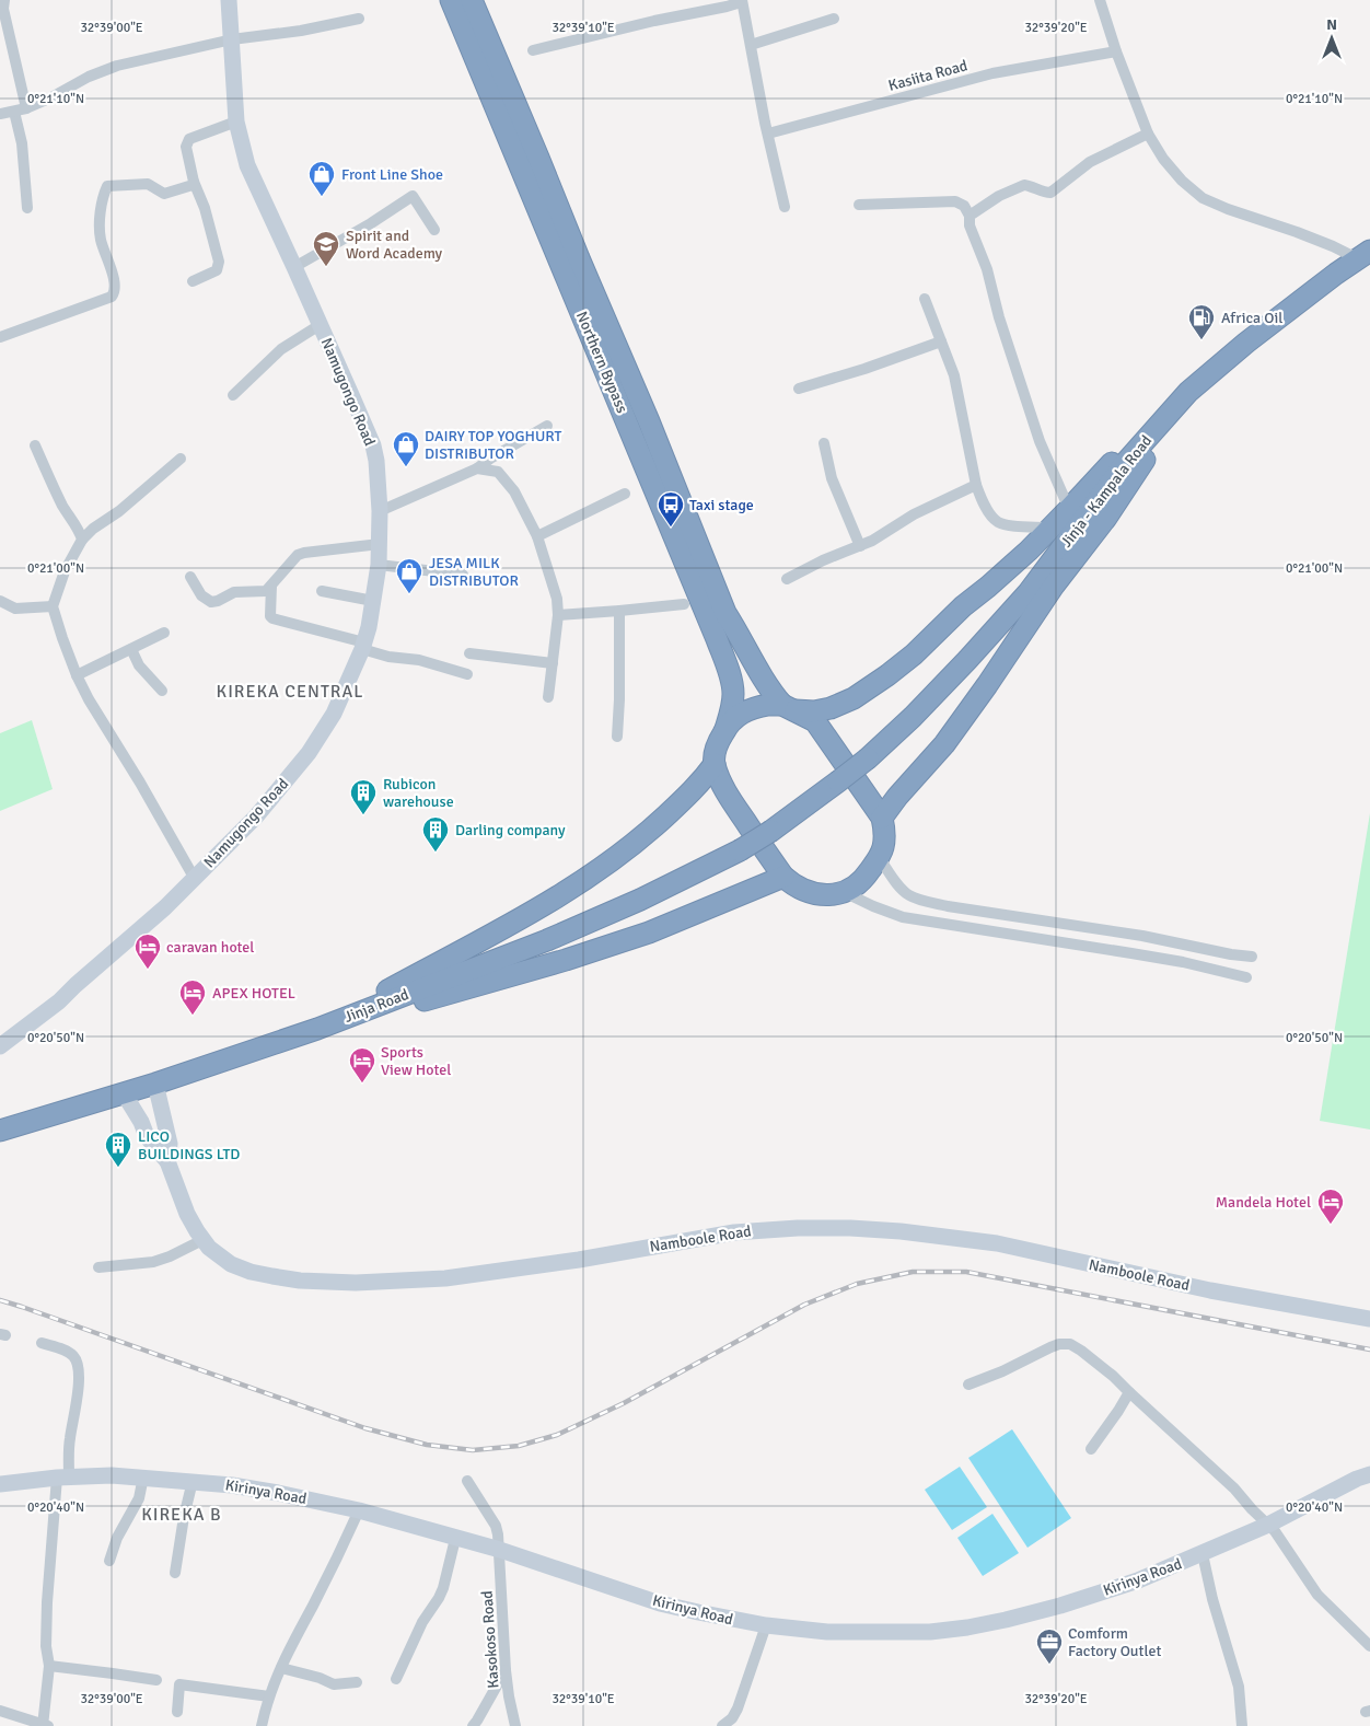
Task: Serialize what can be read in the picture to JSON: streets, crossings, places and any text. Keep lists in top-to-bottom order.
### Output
{
  "streets": {
    "highway": ["Northern Bypass", "Jinja - Kampala Road", "Jinja Road"],
    "main road": ["Namugongo Road", "Namboole Road", "Kirinya Road"],
    "street": ["Kasiita Road", "Kasokoso Road"]
  },
  "crossings": [
    ["Jinja - Kampala Road", "Jinja Road"],
    ["Jinja Road", "Namboole Road"],
    ["Kirinya Road", "Kasokoso Road"]
  ],
  "districts": ["KIREKA CENTRAL", "KIREKA B"],
  "places": {
    "shop": ["Front Line Shoe", "DAIRY TOP YOGHURT DISTRIBUTOR", "JESA MILK DISTRIBUTOR"],
    "school or university": ["Spirit and Word Academy"],
    "fuel station": ["Africa Oil"],
    "bus stop": ["Taxi stage"],
    "building": ["Rubicon warehouse", "Darling company", "LICO BUILDINGS LTD"],
    "hotel": [
      "caravan hotel",
      "APEX HOTEL",
      "Sports View Hotel",
      "Mandela Hotel"
    ],
    "office": ["Comform Factory Outlet"]
  },
  "north": "top",
  "coordinates": [
    "32°39'00\"E",
    "32°39'10\"E",
    "32°39'20\"E",
    "0°21'10\"N",
    "0°21'00\"N",
    "0°20'50\"N",
    "0°20'40\"N"
  ]
}
